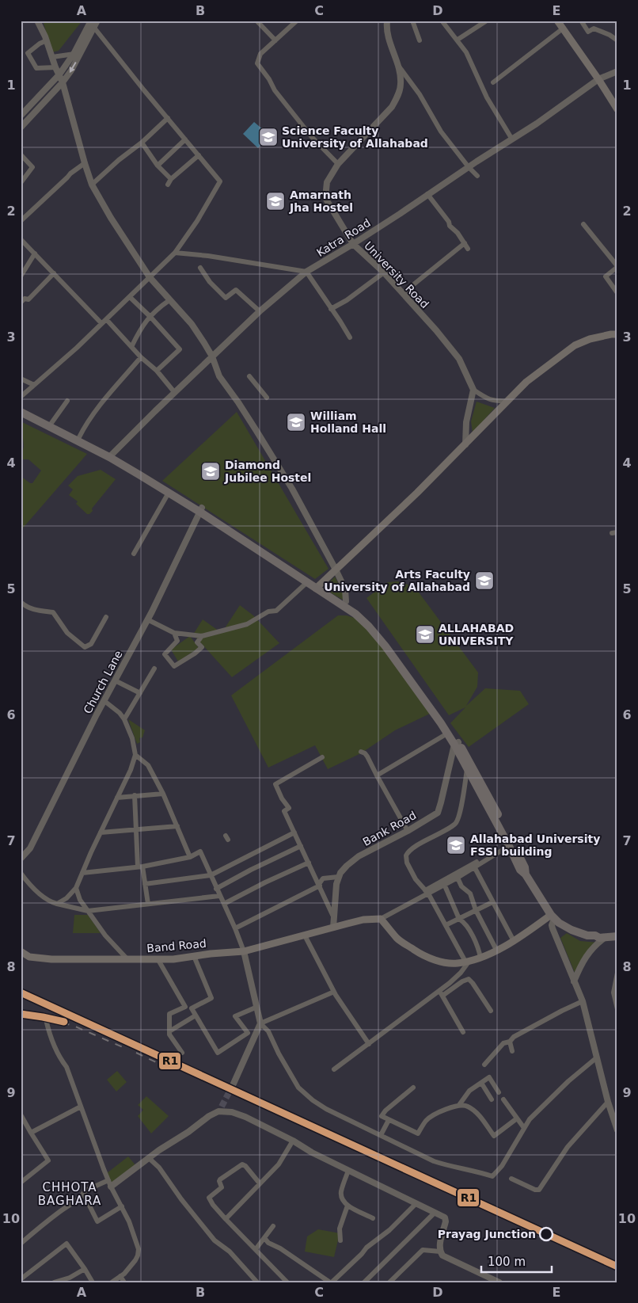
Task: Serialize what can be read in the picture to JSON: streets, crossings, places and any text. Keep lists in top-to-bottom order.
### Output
{
  "streets": {
    "main road": ["Band Road"],
    "street": [
      "Katra Road",
      "University Road",
      "Church Lane",
      "Bank Road"
    ]
  },
  "crossings": [
    ["Katra Road", "University Road"]
  ],
  "districts": ["CHHOTA BAGHARA"],
  "places": {
    "school or university": [
      "Science Faculty University of Allahabad",
      "Amarnath Jha Hostel",
      "William Holland Hall",
      "Diamond Jubilee Hostel",
      "Arts Faculty University of Allahabad",
      "ALLAHABAD UNIVERSITY",
      "Allahabad University FSSI building"
    ],
    "other": ["Prayag Junction"]
  },
  "lines": ["transit line R1"],
  "scale_bar": "100 m",
  "grid": {
    "columns": [
      "A",
      "B",
      "C",
      "D",
      "E"
    ],
    "rows": [
      "1",
      "2",
      "3",
      "4",
      "5",
      "6",
      "7",
      "8",
      "9",
      "10"
    ]
  }
}
